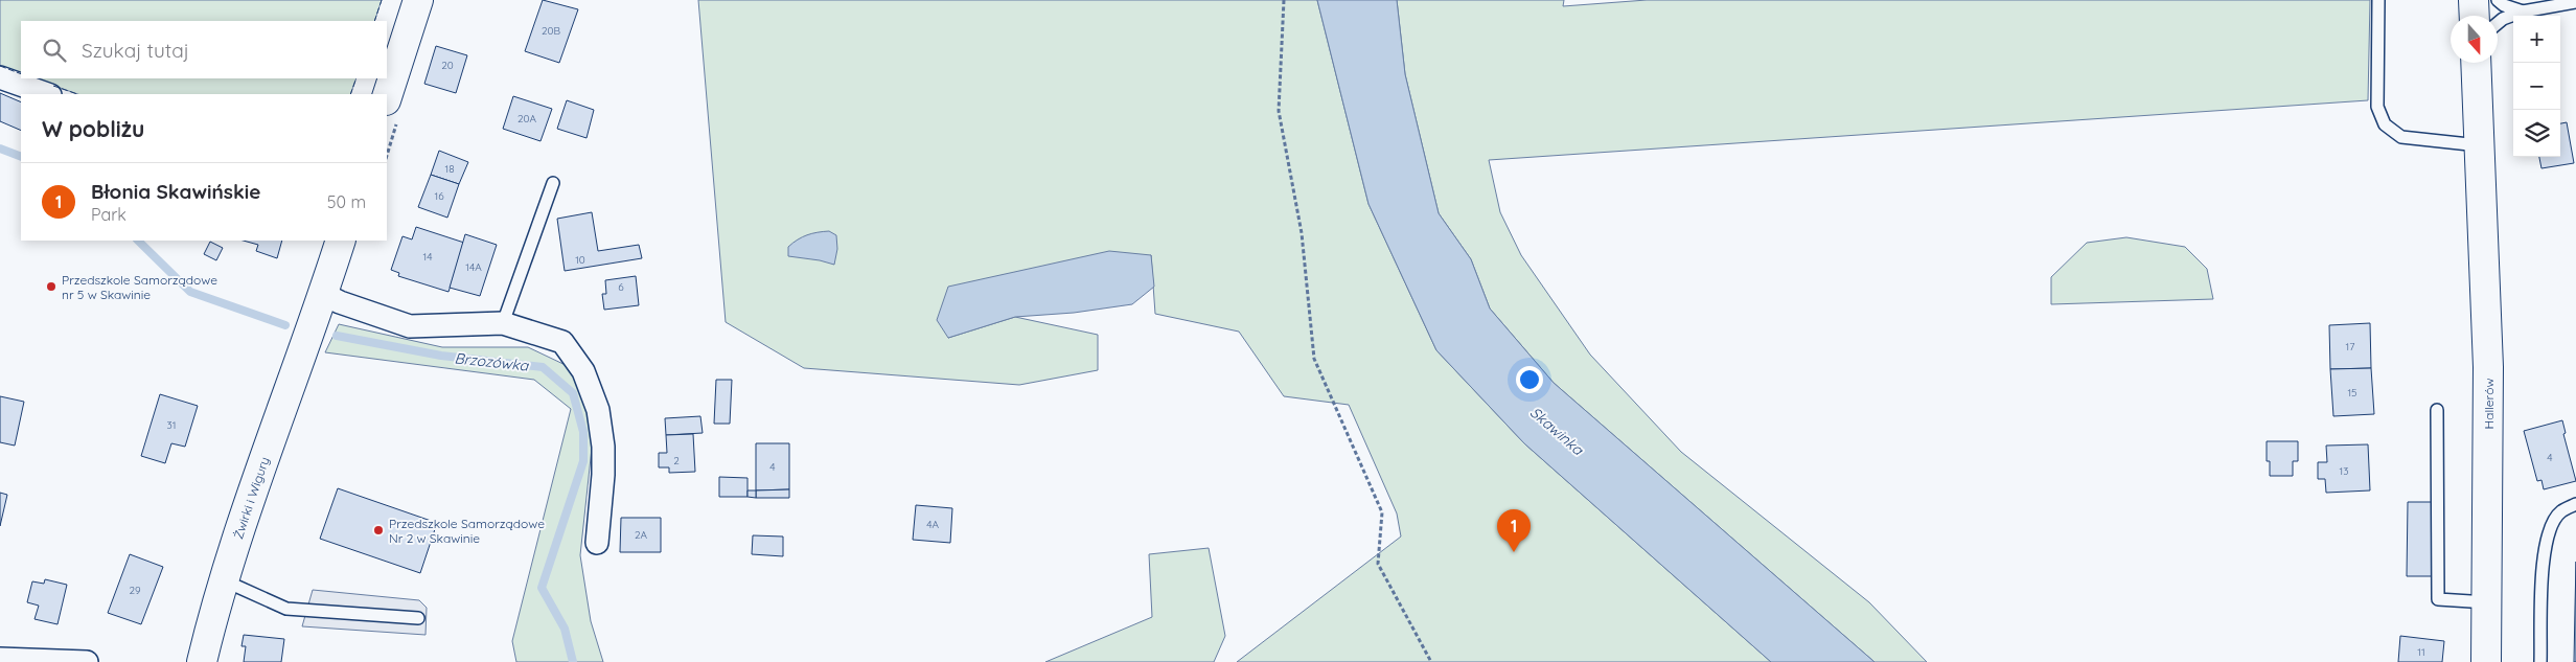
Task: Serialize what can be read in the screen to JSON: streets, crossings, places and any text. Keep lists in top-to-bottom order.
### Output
{
  "streets": {
    "street": ["Hallerów", "Żwirki i Wigury"]
  },
  "water": ["Brzozówka", "Skawinka"],
  "places": ["Przedszkole Samorządowe nr 5 w Skawinie", "Przedszkole Samorządowe Nr 2 w Skawinie"],
  "house_numbers": [
    "20B",
    "20",
    "20A",
    "18",
    "16",
    "14",
    "10",
    "14A",
    "6",
    "17",
    "15",
    "31",
    "4",
    "2",
    "4",
    "13",
    "4A",
    "2A",
    "29",
    "11"
  ],
  "north": "bottom",
  "page": {
    "map_buttons": ["+", "−"],
    "search": "Szukaj tutaj",
    "heading": "W pobliżu",
    "list": [
      {
        "mark": "1",
        "name": "Błonia Skawińskie",
        "note": "Park",
        "value": "50 m"
      }
    ],
    "pins": "1"
  }
}
